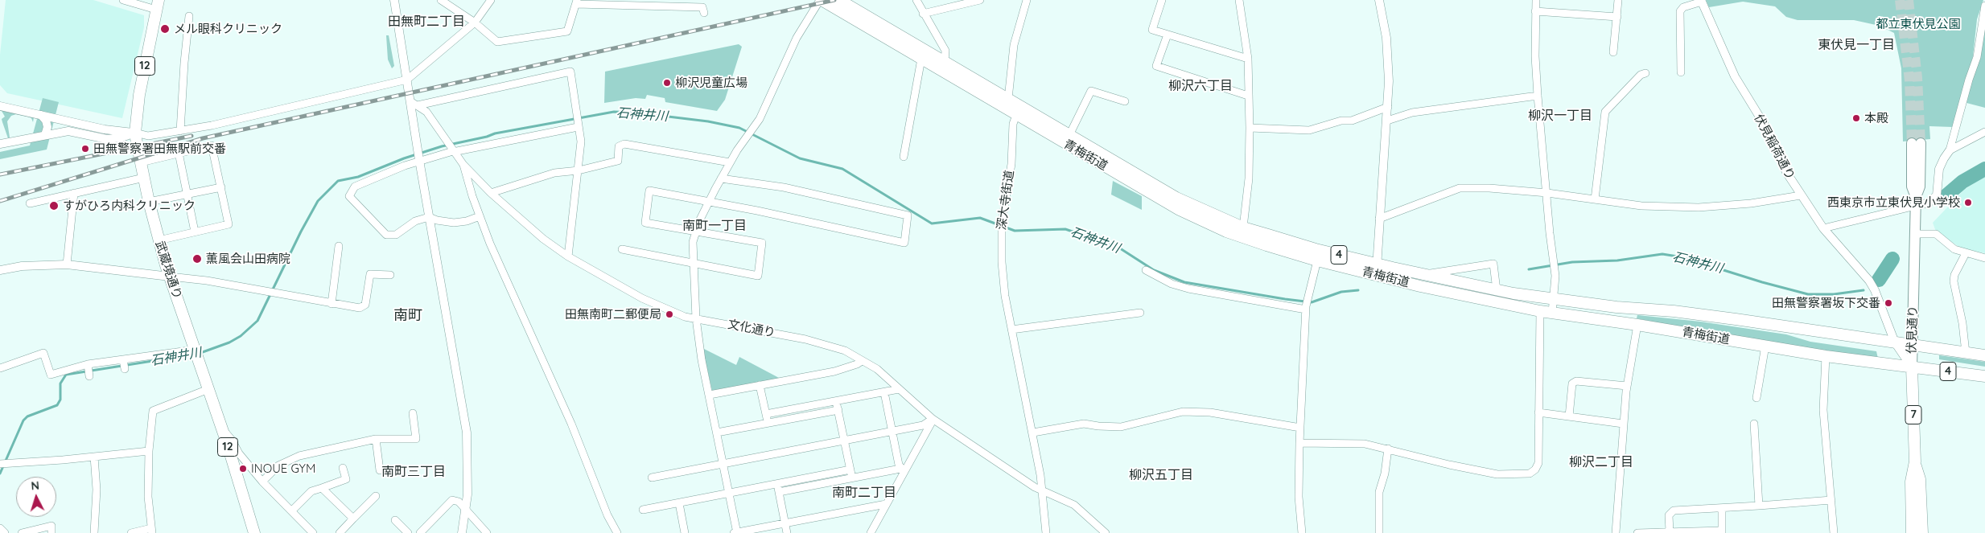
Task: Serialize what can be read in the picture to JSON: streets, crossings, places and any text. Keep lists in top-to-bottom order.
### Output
{
  "streets": {
    "main road": [
      "12",
      "青梅街道",
      "4",
      "武蔵境通り",
      "伏見通り",
      "7"
    ],
    "street": ["伏見稲荷通り", "深大寺街道", "文化通り"]
  },
  "crossings": [
    ["伏見稲荷通り", "青梅街道"],
    ["青梅街道", "深大寺街道"],
    ["青梅街道", "伏見通り"]
  ],
  "districts": [
    "田無町二丁目",
    "東伏見一丁目",
    "柳沢六丁目",
    "柳沢一丁目",
    "南町一丁目",
    "南町",
    "柳沢二丁目",
    "南町三丁目",
    "柳沢五丁目",
    "南町二丁目"
  ],
  "water": ["石神井川"],
  "parks": ["都立東伏見公園"],
  "places": [
    "メル眼科クリニック",
    "柳沢児童広場",
    "本殿",
    "田無警察署田無駅前交番",
    "西東京市立東伏見小学校",
    "すがひろ内科クリニック",
    "薫風会山田病院",
    "田無警察署坂下交番",
    "田無南町二郵便局",
    "INOUE GYM"
  ],
  "north": "top"
}
